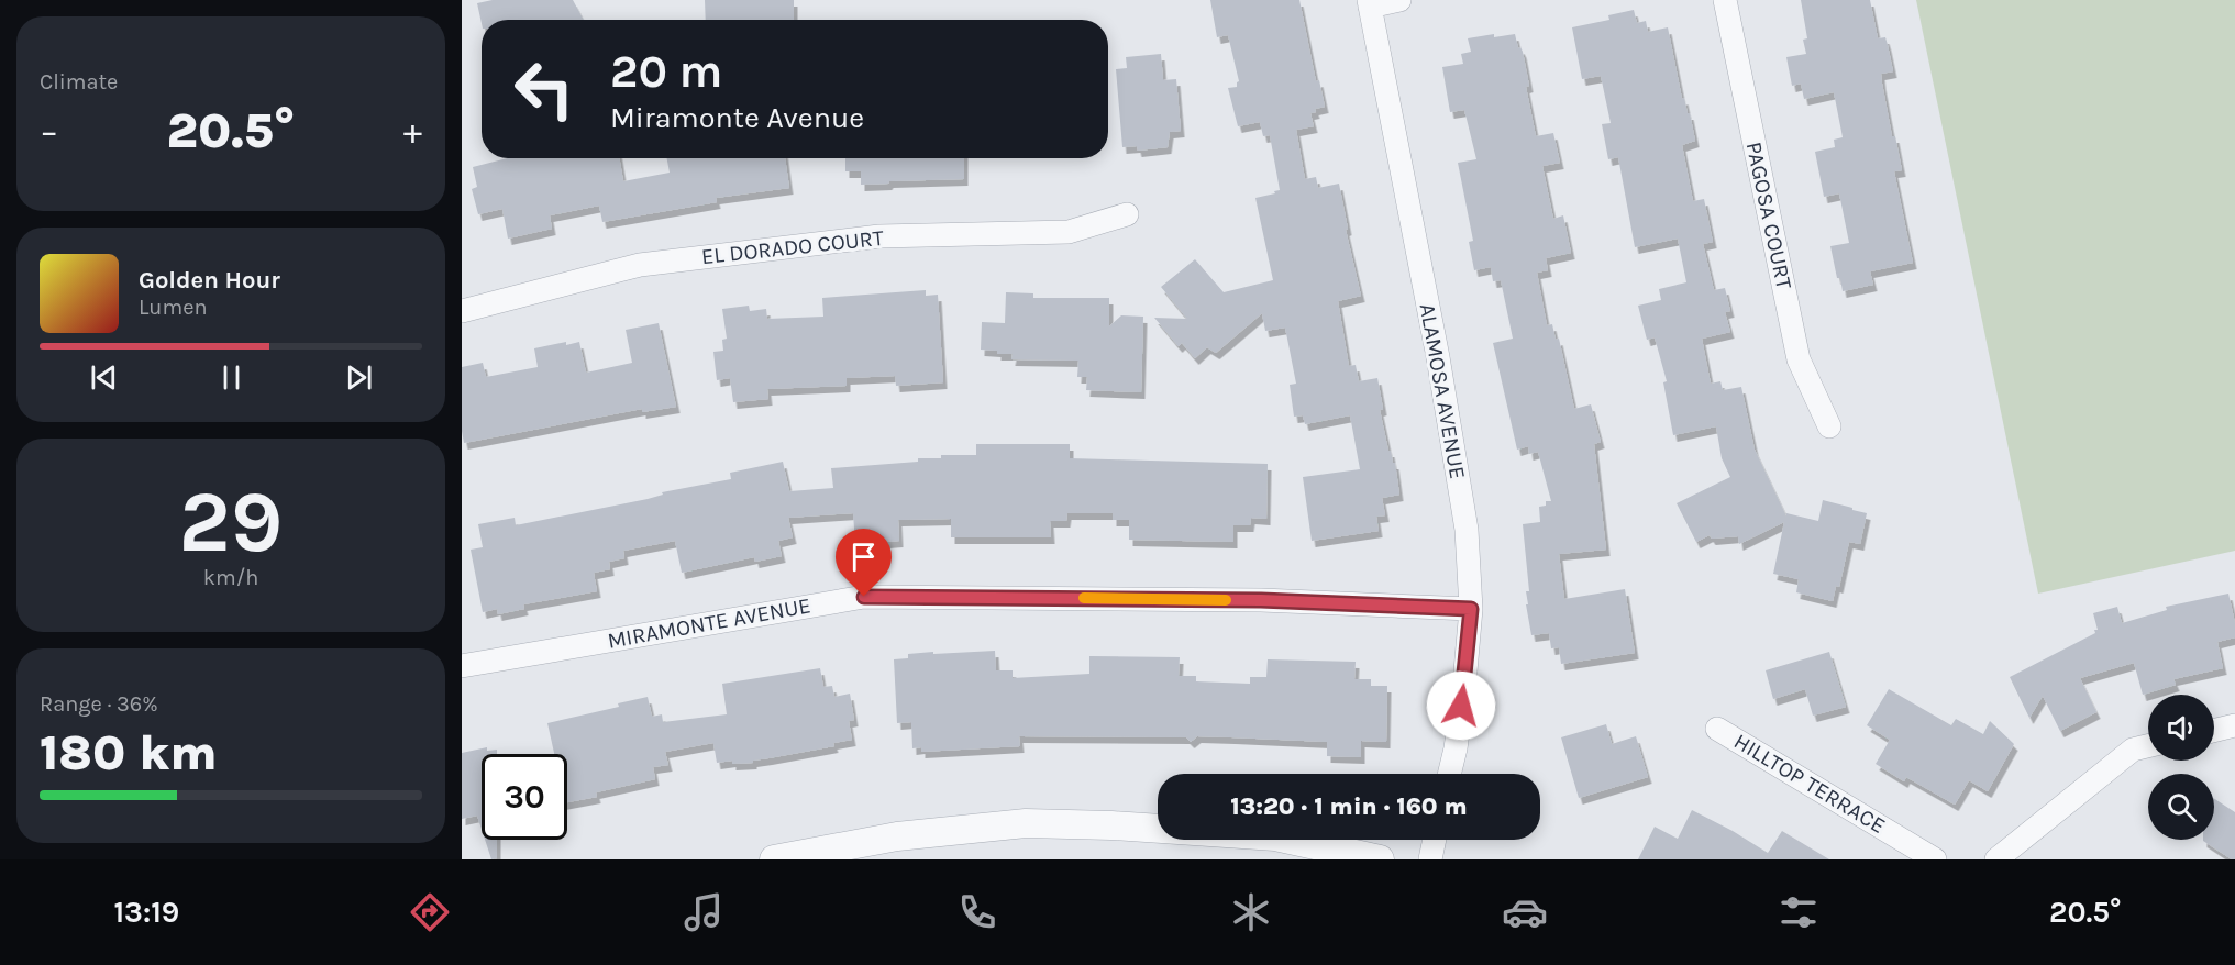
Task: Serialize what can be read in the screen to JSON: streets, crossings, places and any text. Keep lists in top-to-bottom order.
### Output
{
  "streets": {
    "street": [
      "PAGOSA COURT",
      "EL DORADO COURT",
      "ALAMOSA AVENUE",
      "MIRAMONTE AVENUE",
      "HILLTOP TERRACE"
    ]
  },
  "crossings": [
    ["ALAMOSA AVENUE", "MIRAMONTE AVENUE"]
  ],
  "page": {
    "tile": [
      "Climate",
      ["29", "km/h"],
      ["Range · 36%", "180 km"]
    ],
    "turn": ["20 m", "Miramonte Avenue"],
    "heat": ["−", "20.5°", "+"],
    "song": ["Golden Hour", "Lumen"],
    "limit": "30",
    "trip": "13:20 · 1 min · 160 m",
    "tabs": ["13:19", "20.5°"]
  }
}
